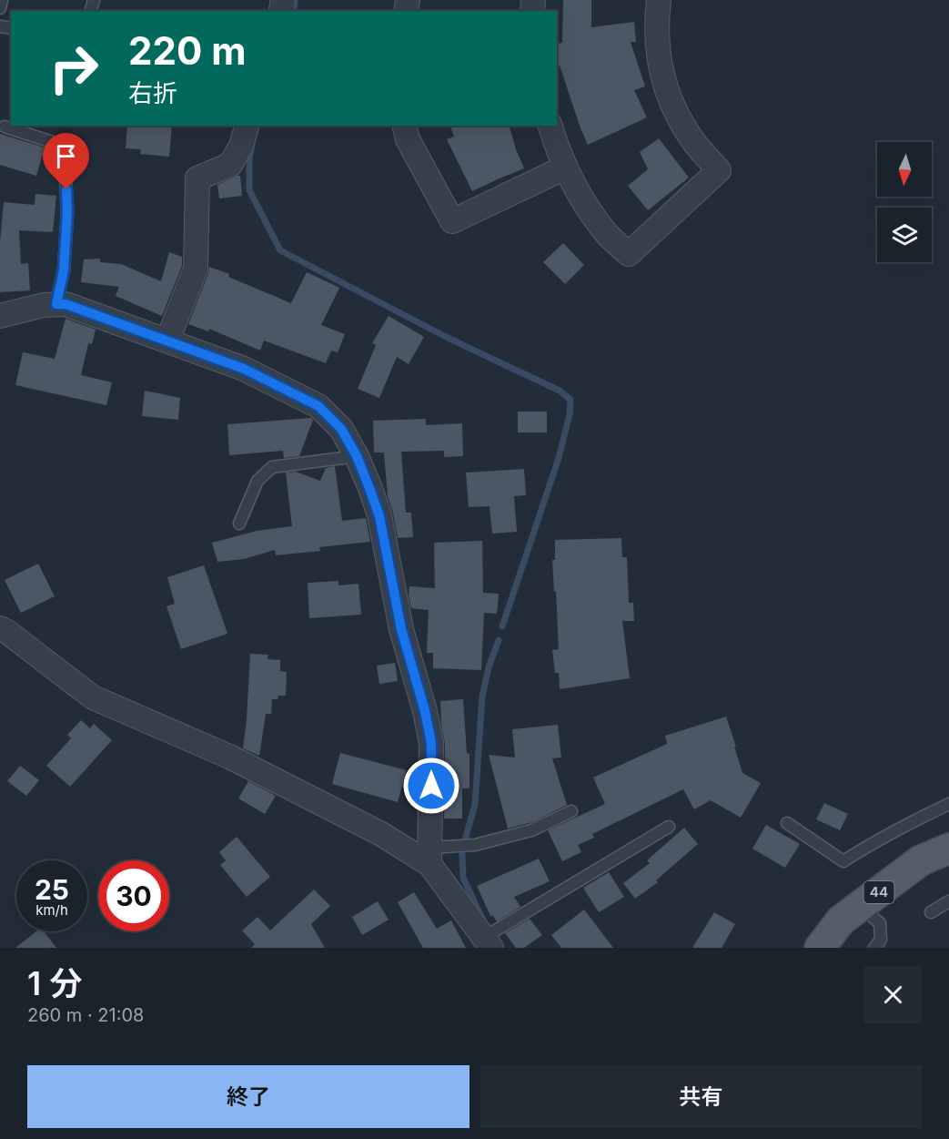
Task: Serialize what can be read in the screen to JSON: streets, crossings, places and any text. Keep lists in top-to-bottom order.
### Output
{
  "streets": {
    "main road": ["44"]
  },
  "north": "bottom",
  "page": {
    "turn": ["220 m", "右折"],
    "speed": "25 km/h",
    "limit": "30",
    "heading": ["1 分", "260 m · 21:08"],
    "buttons": ["終了", "共有"]
  }
}
